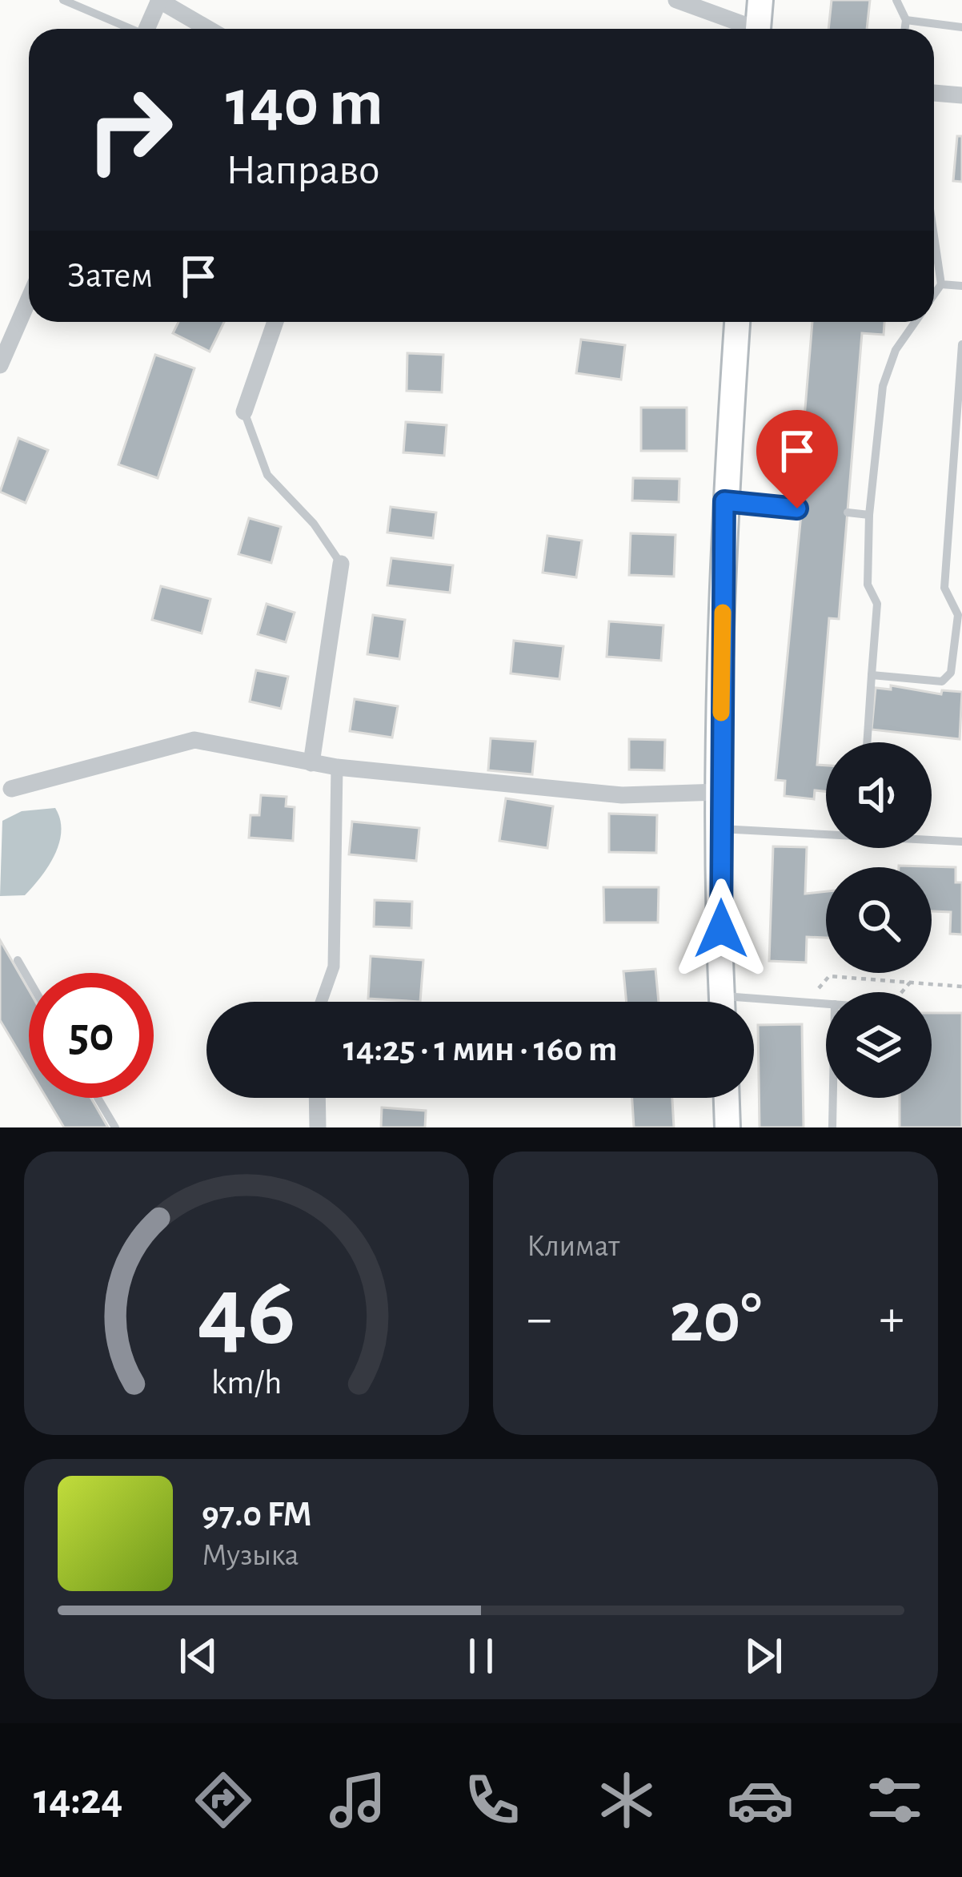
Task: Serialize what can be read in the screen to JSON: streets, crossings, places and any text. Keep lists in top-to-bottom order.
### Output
{
  "page": {
    "turn": ["140 m", "Направо"],
    "then": "Затем",
    "limit": "50",
    "trip": "14:25 · 1 мин · 160 m",
    "tile": "Климат",
    "heat": ["−", "20°", "+"],
    "song": ["97.0 FM", "Музыка"],
    "tabs": "14:24",
    "gauge": ["46", "km/h"]
  }
}
